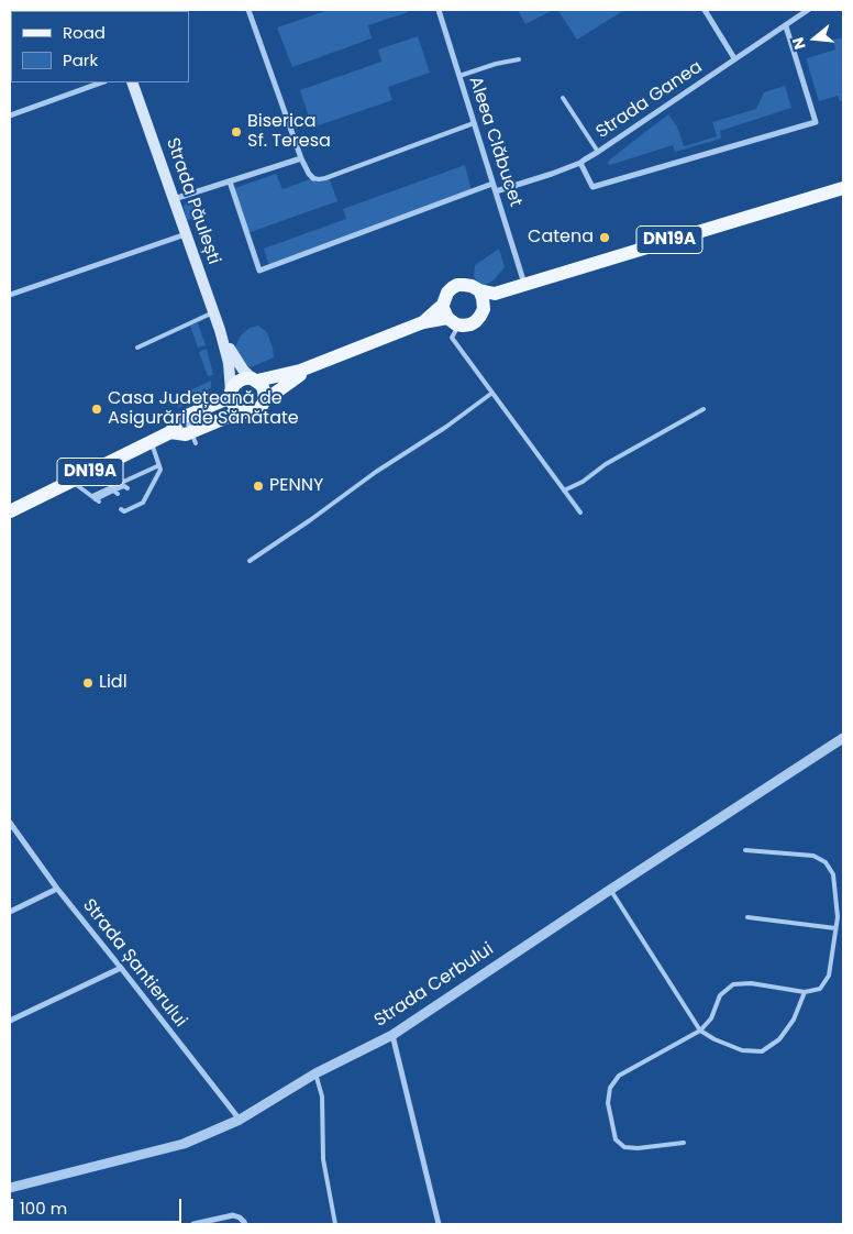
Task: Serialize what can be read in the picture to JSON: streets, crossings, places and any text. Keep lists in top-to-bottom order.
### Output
{
  "streets": {
    "main road": ["Strada Păulești", "DN19A"],
    "street": [
      "Strada Ganea",
      "Aleea Clăbucet",
      "Strada Șantierului",
      "Strada Cerbului"
    ]
  },
  "crossings": [
    ["Strada Ganea", "Aleea Clăbucet"],
    ["Aleea Clăbucet", "DN19A"],
    ["Strada Păulești", "DN19A"],
    ["Strada Șantierului", "Strada Cerbului"]
  ],
  "places": [
    "Biserica Sf. Teresa",
    "Catena",
    "Casa Județeană de Asigurări de Sănătate",
    "PENNY",
    "Lidl"
  ],
  "legend": ["Road", "Park"],
  "scale_bar": "100 m",
  "north": "left"
}
